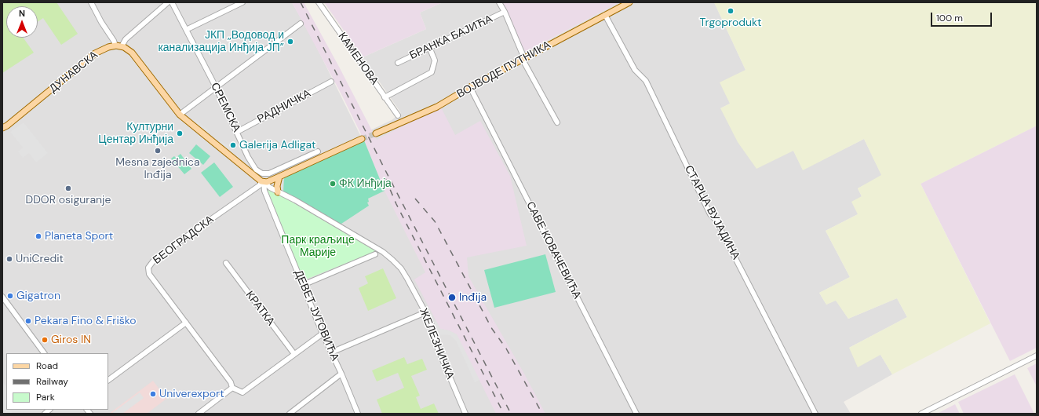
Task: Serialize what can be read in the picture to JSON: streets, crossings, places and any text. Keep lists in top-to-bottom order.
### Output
{
  "streets": {
    "main road": ["ВОЈВОДЕ ПУТНИКА", "ДУНАВСКА", "ЖЕЛЕЗНИЧКА"],
    "street": [
      "БРАНКА БАЈИЋА",
      "КАМЕНОВА",
      "РАДНИЧКА",
      "СРЕМСКА",
      "СТАРЦА ВУЈАДИНА",
      "БЕОГРАДСКА",
      "САВЕ КОВАЧЕВИЋА",
      "КРАТКА",
      "ДЕВЕТ ЈУГОВИЋА"
    ]
  },
  "crossings": [
    ["ВОЈВОДЕ ПУТНИКА", "СТАРЦА ВУЈАДИНА"],
    ["ВОЈВОДЕ ПУТНИКА", "САВЕ КОВАЧЕВИЋА"],
    ["ДУНАВСКА", "ЖЕЛЕЗНИЧКА"],
    ["РАДНИЧКА", "СРЕМСКА"],
    ["БЕОГРАДСКА", "ДЕВЕТ ЈУГОВИЋА"],
    ["БЕОГРАДСКА", "ЖЕЛЕЗНИЧКА"],
    ["ДЕВЕТ ЈУГОВИЋА", "ЖЕЛЕЗНИЧКА"]
  ],
  "parks": ["Парк краљице Марије"],
  "places": [
    "Trgoprodukt",
    "ЈКП „Водовод и канализација Инђија ЈП”",
    "Културни Центар Инђија",
    "Galerija Adligat",
    "Mesna zajednica Inđija",
    "ФК Инђија",
    "DDOR osiguranje",
    "Planeta Sport",
    "UniCredit",
    "Gigatron",
    "Inđija",
    "Pekara Fino & Friško",
    "Giros IN",
    "Univerexport"
  ],
  "legend": ["Road", "Railway", "Park"],
  "scale_bar": "100 m",
  "north": "top"
}
